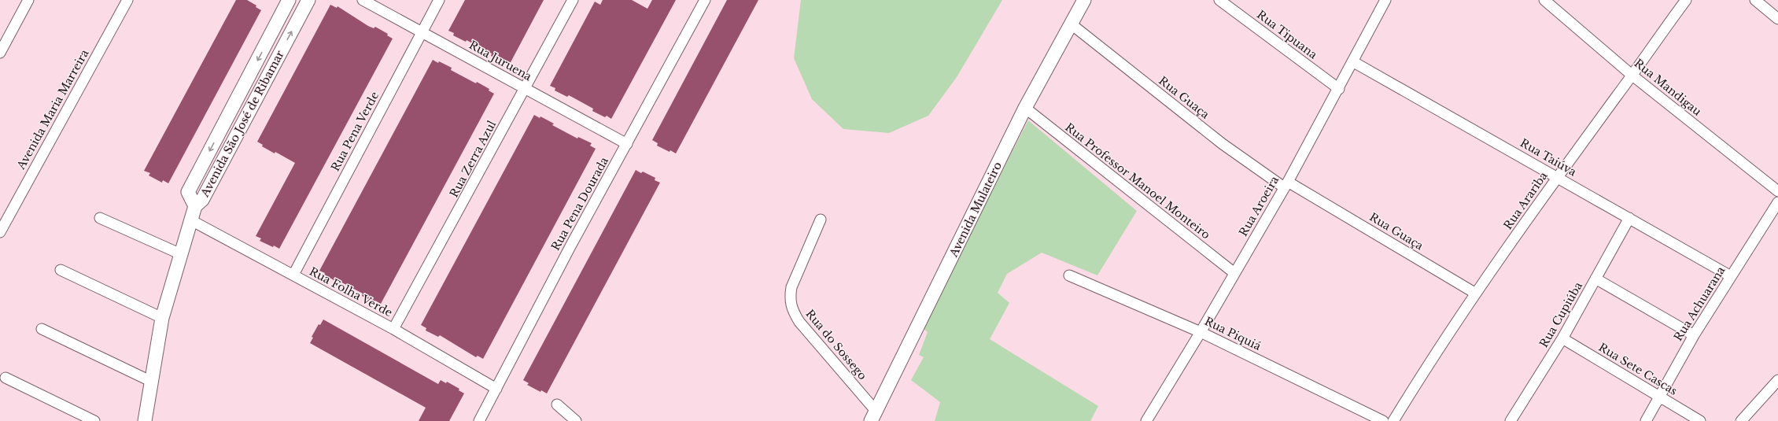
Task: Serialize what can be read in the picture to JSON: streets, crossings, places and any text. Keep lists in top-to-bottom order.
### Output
{
  "streets": {
    "street": [
      "Rua Tipuana",
      "Rua Juruena",
      "Rua Mandigau",
      "Rua Guaça",
      "Avenida Maria Marreira",
      "Avenida São José de Ribamar",
      "Rua Pena Verde",
      "Rua Taiúva",
      "Rua Zerra Azul",
      "Rua Professor Manoel Monteiro",
      "Rua Arariba",
      "Rua Pena Dourada",
      "Rua Aroeira",
      "Avenida Mulateiro",
      "Rua Folha Verde",
      "Rua Achuarana",
      "Rua Cupiúba",
      "Rua Piquiá",
      "Rua do Sossego",
      "Rua Sete Cascas"
    ]
  },
  "crossings": [
    ["Rua Tipuana", "Rua Aroeira"],
    ["Rua Juruena", "Rua Pena Verde"],
    ["Rua Juruena", "Rua Zerra Azul"],
    ["Rua Juruena", "Rua Pena Dourada"],
    ["Rua Mandigau", "Rua Arariba"],
    ["Rua Guaça", "Rua Arariba"],
    ["Rua Guaça", "Rua Aroeira"],
    ["Rua Guaça", "Avenida Mulateiro"],
    ["Rua Pena Verde", "Rua Folha Verde"],
    ["Rua Taiúva", "Rua Arariba"],
    ["Rua Taiúva", "Rua Aroeira"],
    ["Rua Taiúva", "Rua Achuarana"],
    ["Rua Taiúva", "Rua Cupiúba"],
    ["Rua Zerra Azul", "Rua Folha Verde"],
    ["Rua Professor Manoel Monteiro", "Rua Aroeira"],
    ["Rua Professor Manoel Monteiro", "Avenida Mulateiro"],
    ["Rua Pena Dourada", "Rua Folha Verde"],
    ["Rua Aroeira", "Rua Piquiá"],
    ["Avenida Mulateiro", "Rua do Sossego"],
    ["Rua Achuarana", "Rua Sete Cascas"],
    ["Rua Cupiúba", "Rua Sete Cascas"]
  ]
}
